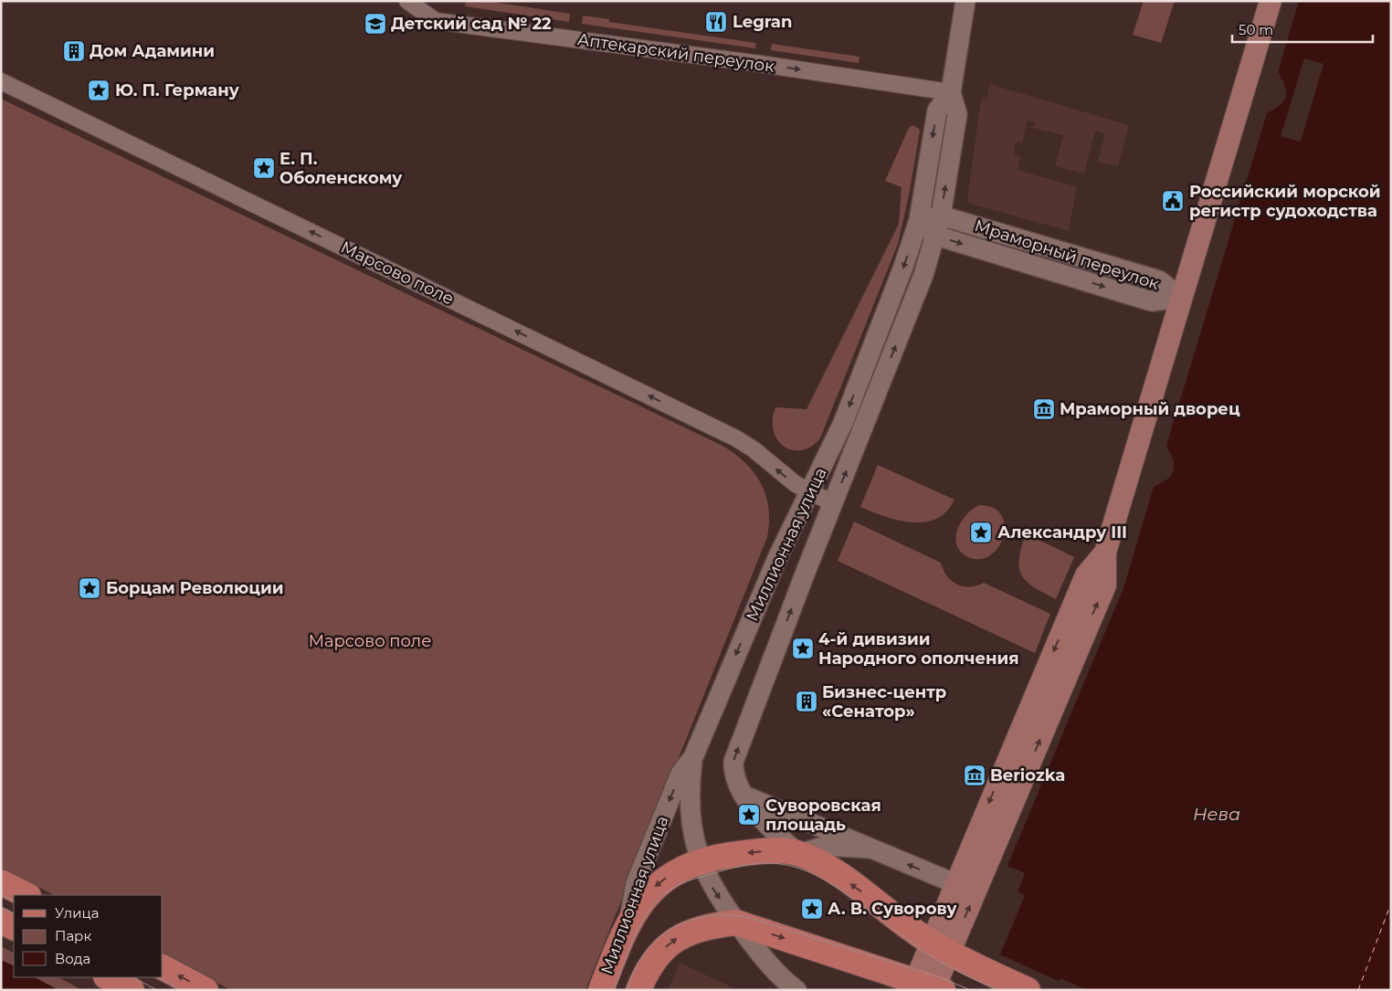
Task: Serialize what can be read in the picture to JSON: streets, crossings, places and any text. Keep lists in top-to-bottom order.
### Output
{
  "streets": {
    "main road": ["Миллионная улица"],
    "street": ["Аптекарский переулок", "Мраморный переулок", "Марсово поле"]
  },
  "crossings": [
    ["Аптекарский переулок", "Миллионная улица"],
    ["Мраморный переулок", "Миллионная улица"],
    ["Марсово поле", "Миллионная улица"]
  ],
  "one_way": ["Аптекарский переулок", "Марсово поле"],
  "water": ["Нева"],
  "parks": ["Марсово поле"],
  "places": {
    "restaurant": ["Legran"],
    "school or university": ["Детский сад № 22"],
    "building": ["Дом Адамини", "Бизнес-центр «Сенатор»"],
    "place": [
      "Ю. П. Герману",
      "Е. П. Оболенскому",
      "Александру III",
      "Борцам Революции",
      "4-й дивизии Народного ополчения",
      "Суворовская площадь",
      "А. В. Суворову"
    ],
    "public building": ["Российский морской регистр судоходства"],
    "museum": ["Мраморный дворец", "Beriozka"]
  },
  "legend": ["Улица", "Парк", "Вода"],
  "scale_bar": "50 m"
}
